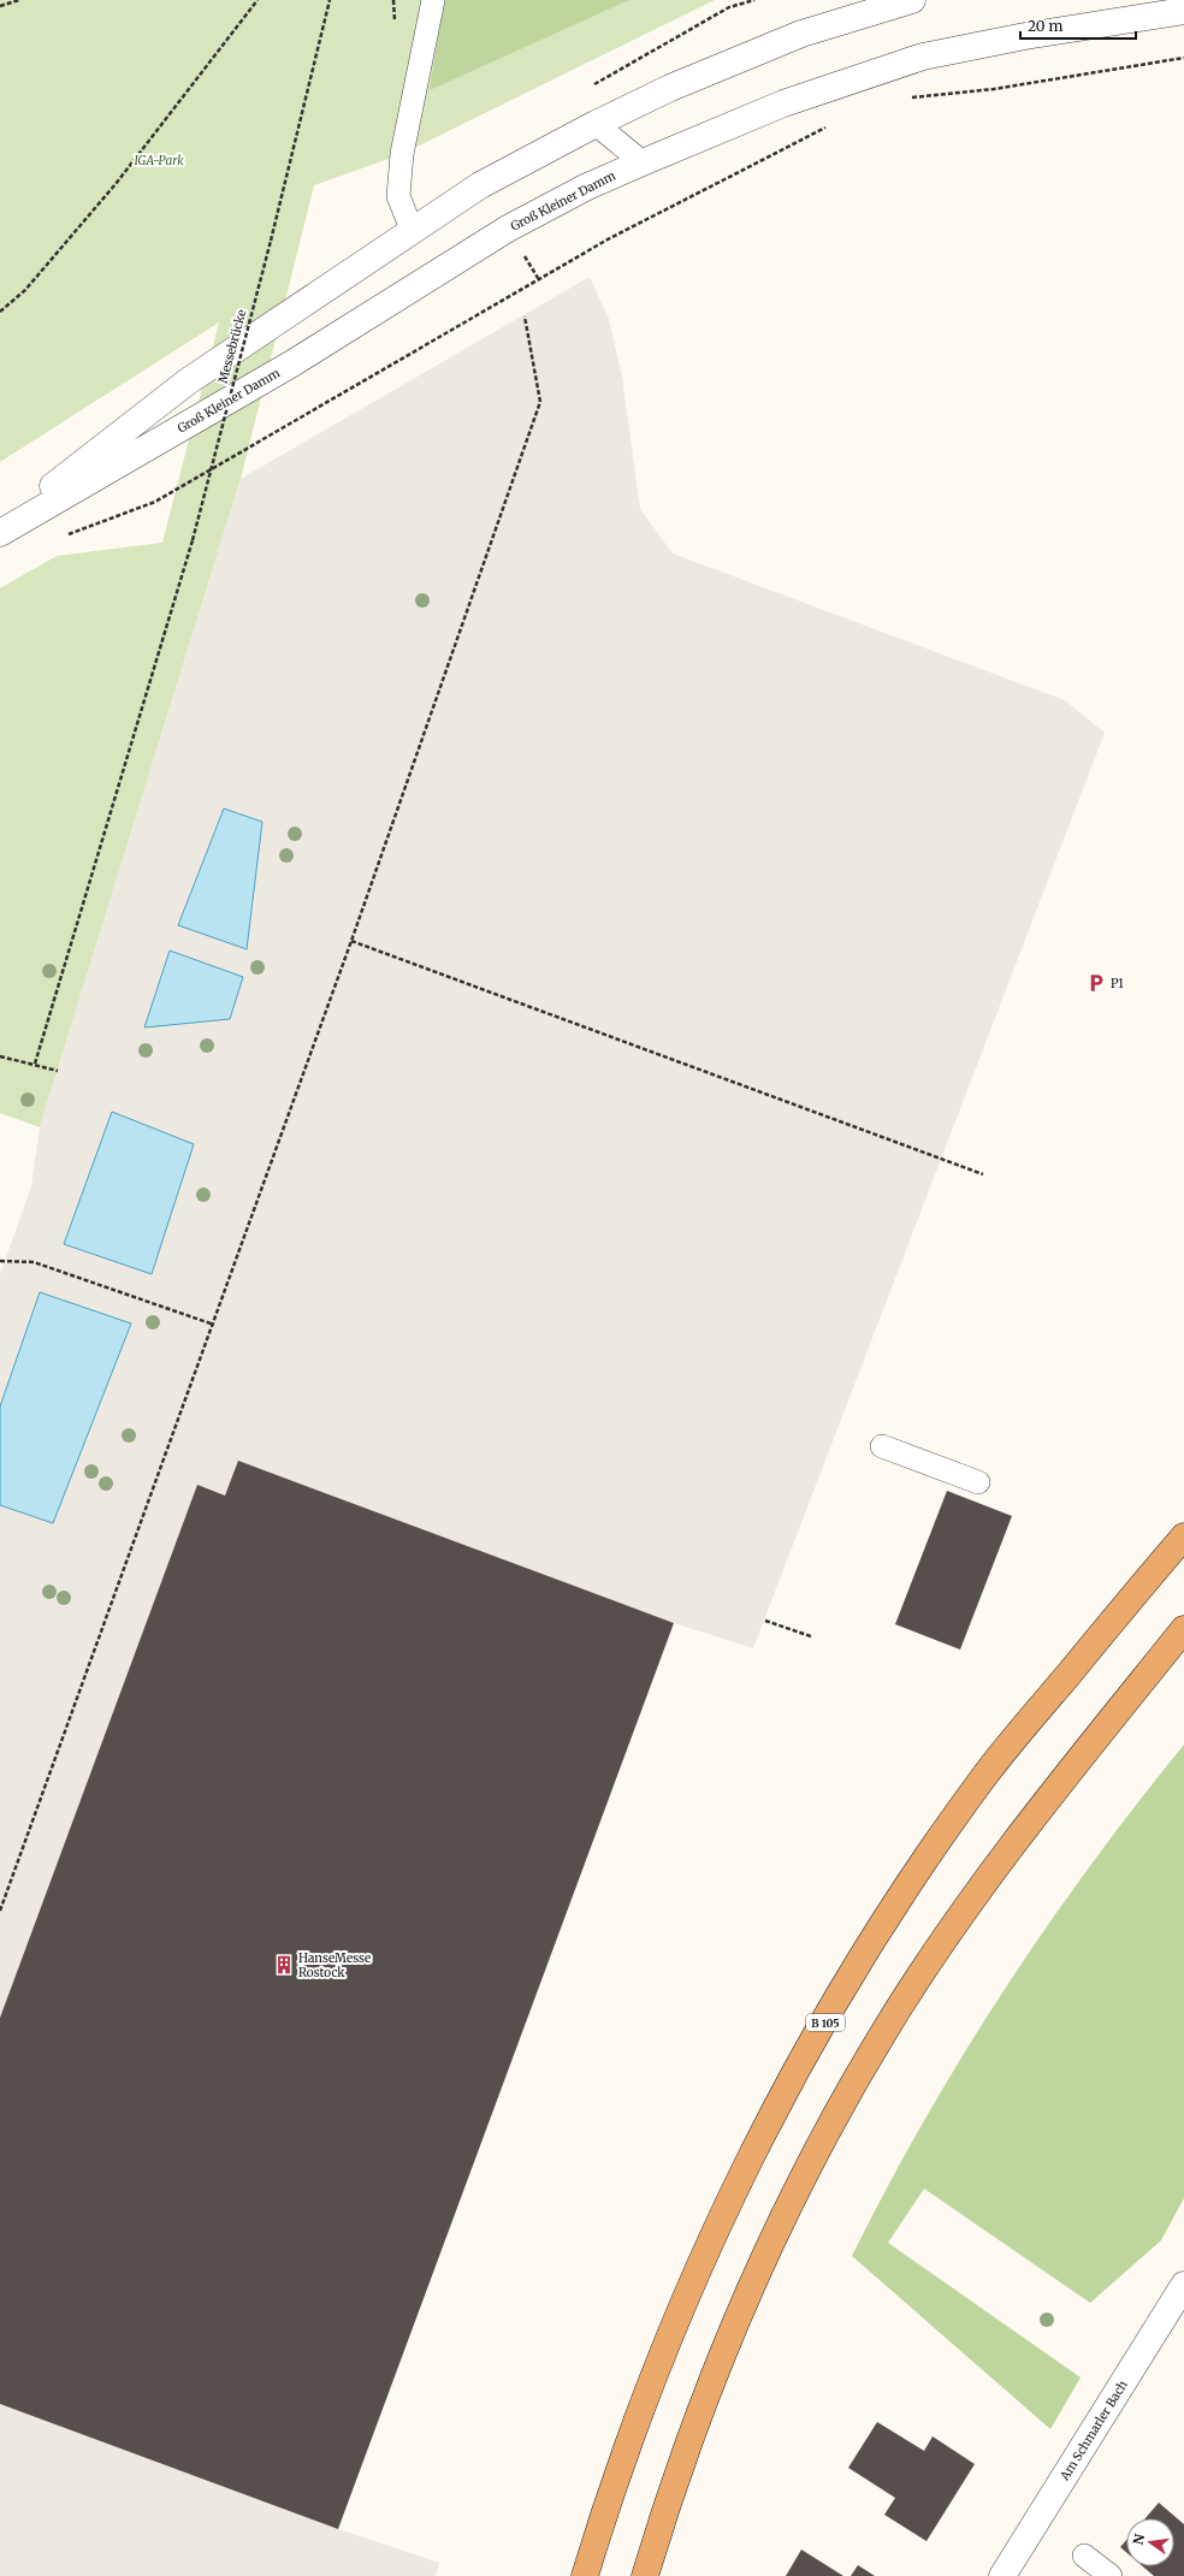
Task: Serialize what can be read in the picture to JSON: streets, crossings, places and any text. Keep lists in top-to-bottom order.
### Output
{
  "streets": {
    "highway": ["B 105"],
    "street": ["Groß Kleiner Damm", "Am Schmarler Bach"],
    "path": ["Messebrücke"]
  },
  "parks": ["IGA-Park"],
  "places": {
    "parking": ["P1"],
    "building": ["HanseMesse Rostock"]
  },
  "scale_bar": "20 m",
  "north": "left"
}
